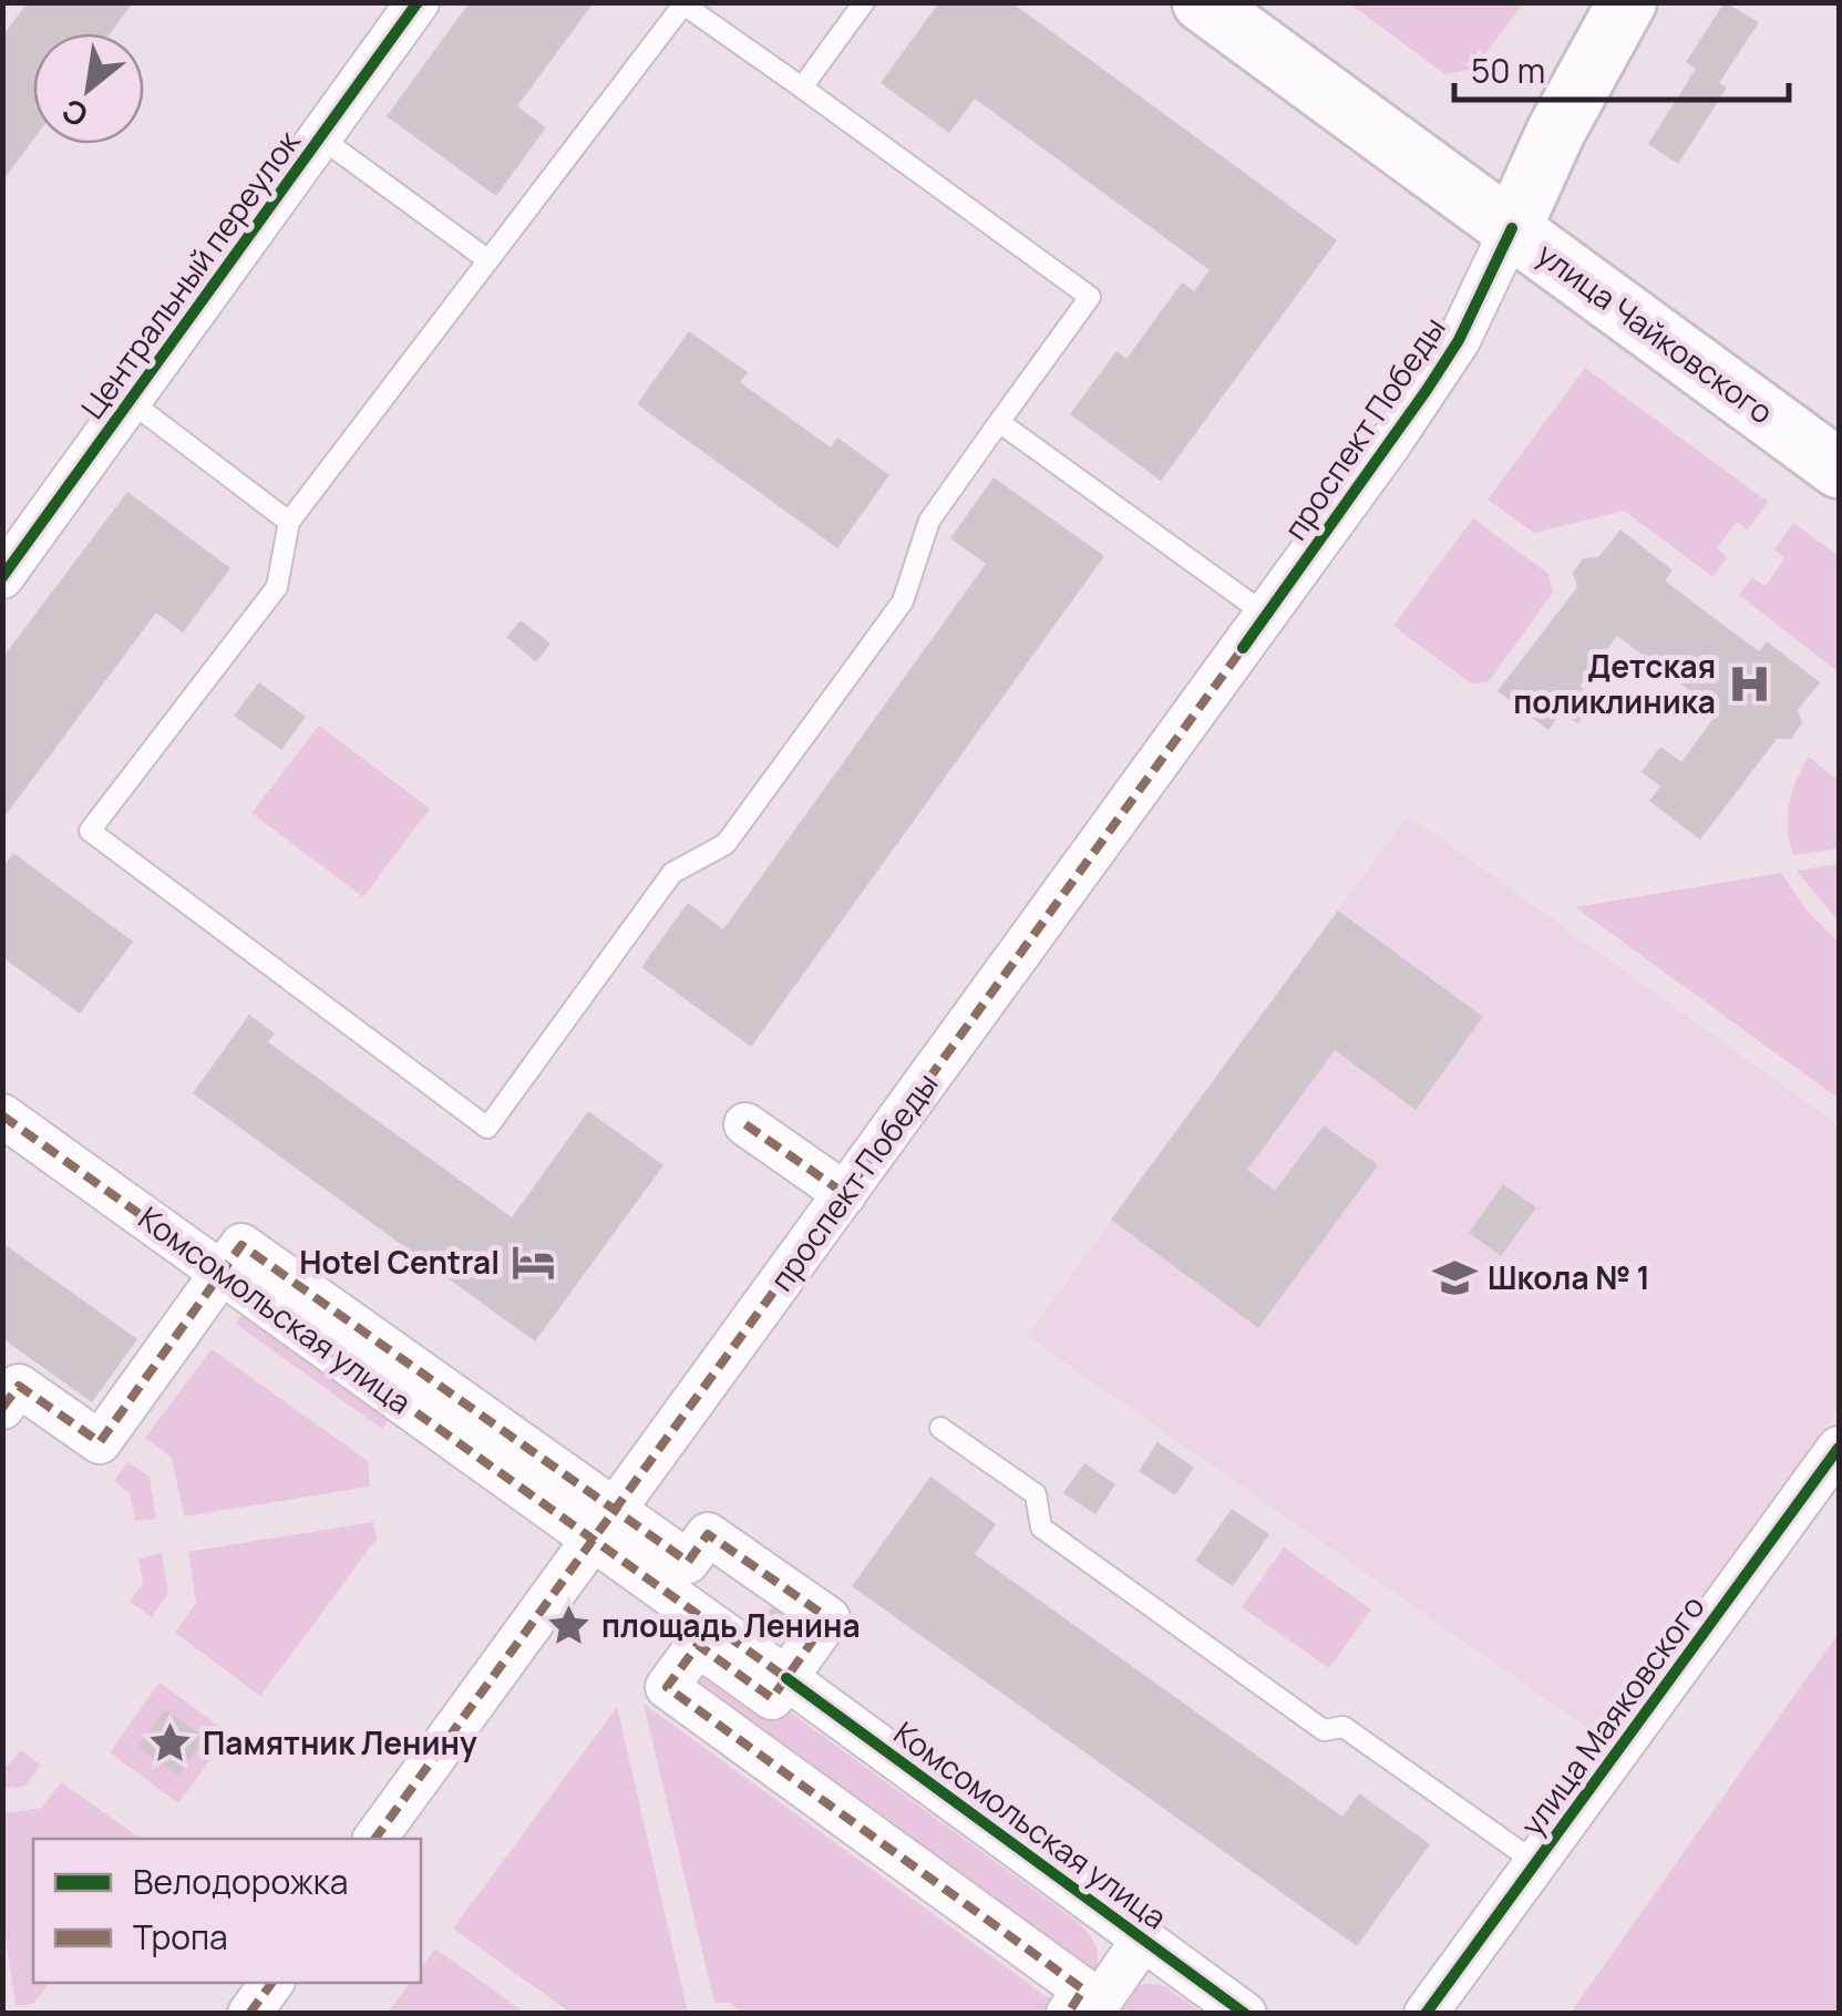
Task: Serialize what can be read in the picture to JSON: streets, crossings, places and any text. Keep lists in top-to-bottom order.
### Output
{
  "streets": {
    "main road": ["улица Чайковского", "проспект Победы"],
    "street": ["Центральный переулок", "Комсомольская улица", "улица Маяковского"]
  },
  "crossings": [
    ["улица Чайковского", "проспект Победы"],
    ["проспект Победы", "Комсомольская улица"]
  ],
  "places": {
    "hospital": ["Детская поликлиника"],
    "hotel": ["Hotel Central"],
    "school or university": ["Школа № 1"],
    "place": ["площадь Ленина", "Памятник Ленину"]
  },
  "legend": ["Велодорожка", "Тропа"],
  "scale_bar": "50 m",
  "north": "bottom left"
}
